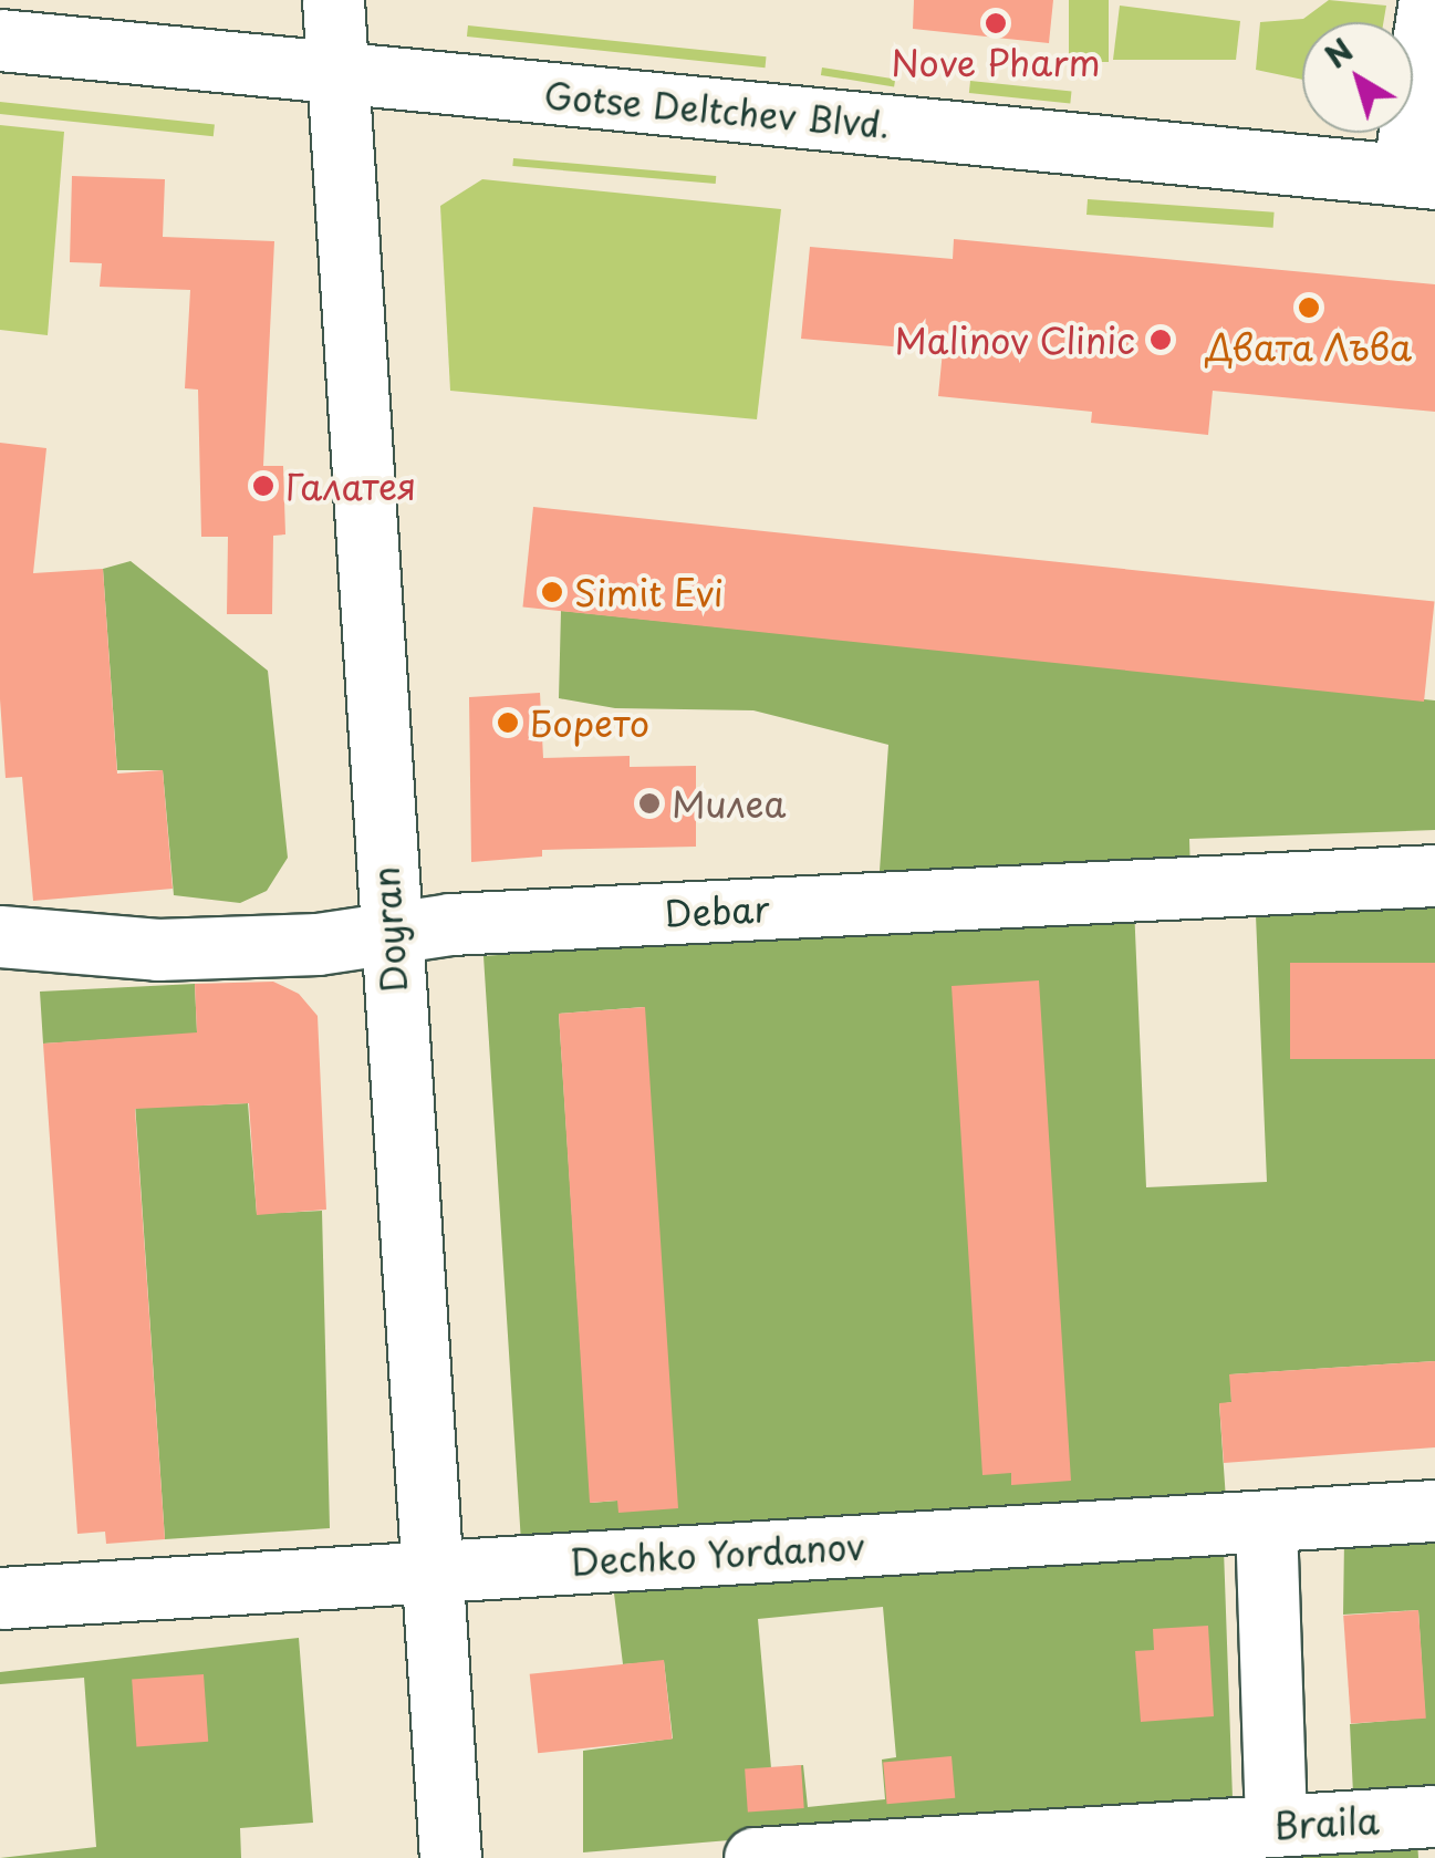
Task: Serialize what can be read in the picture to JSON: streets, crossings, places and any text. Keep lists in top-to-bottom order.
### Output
{
  "streets": {
    "street": [
      "Gotse Deltchev Blvd.",
      "Debar",
      "Doyran",
      "Dechko Yordanov",
      "Braila"
    ]
  },
  "crossings": [
    ["Gotse Deltchev Blvd.", "Doyran"],
    ["Debar", "Doyran"],
    ["Doyran", "Dechko Yordanov"]
  ],
  "places": [
    "Nove Pharm",
    "Двата Лъва",
    "Malinov Clinic",
    "Галатея",
    "Simit Evi",
    "Борето",
    "Милеа"
  ],
  "north": "top left"
}
